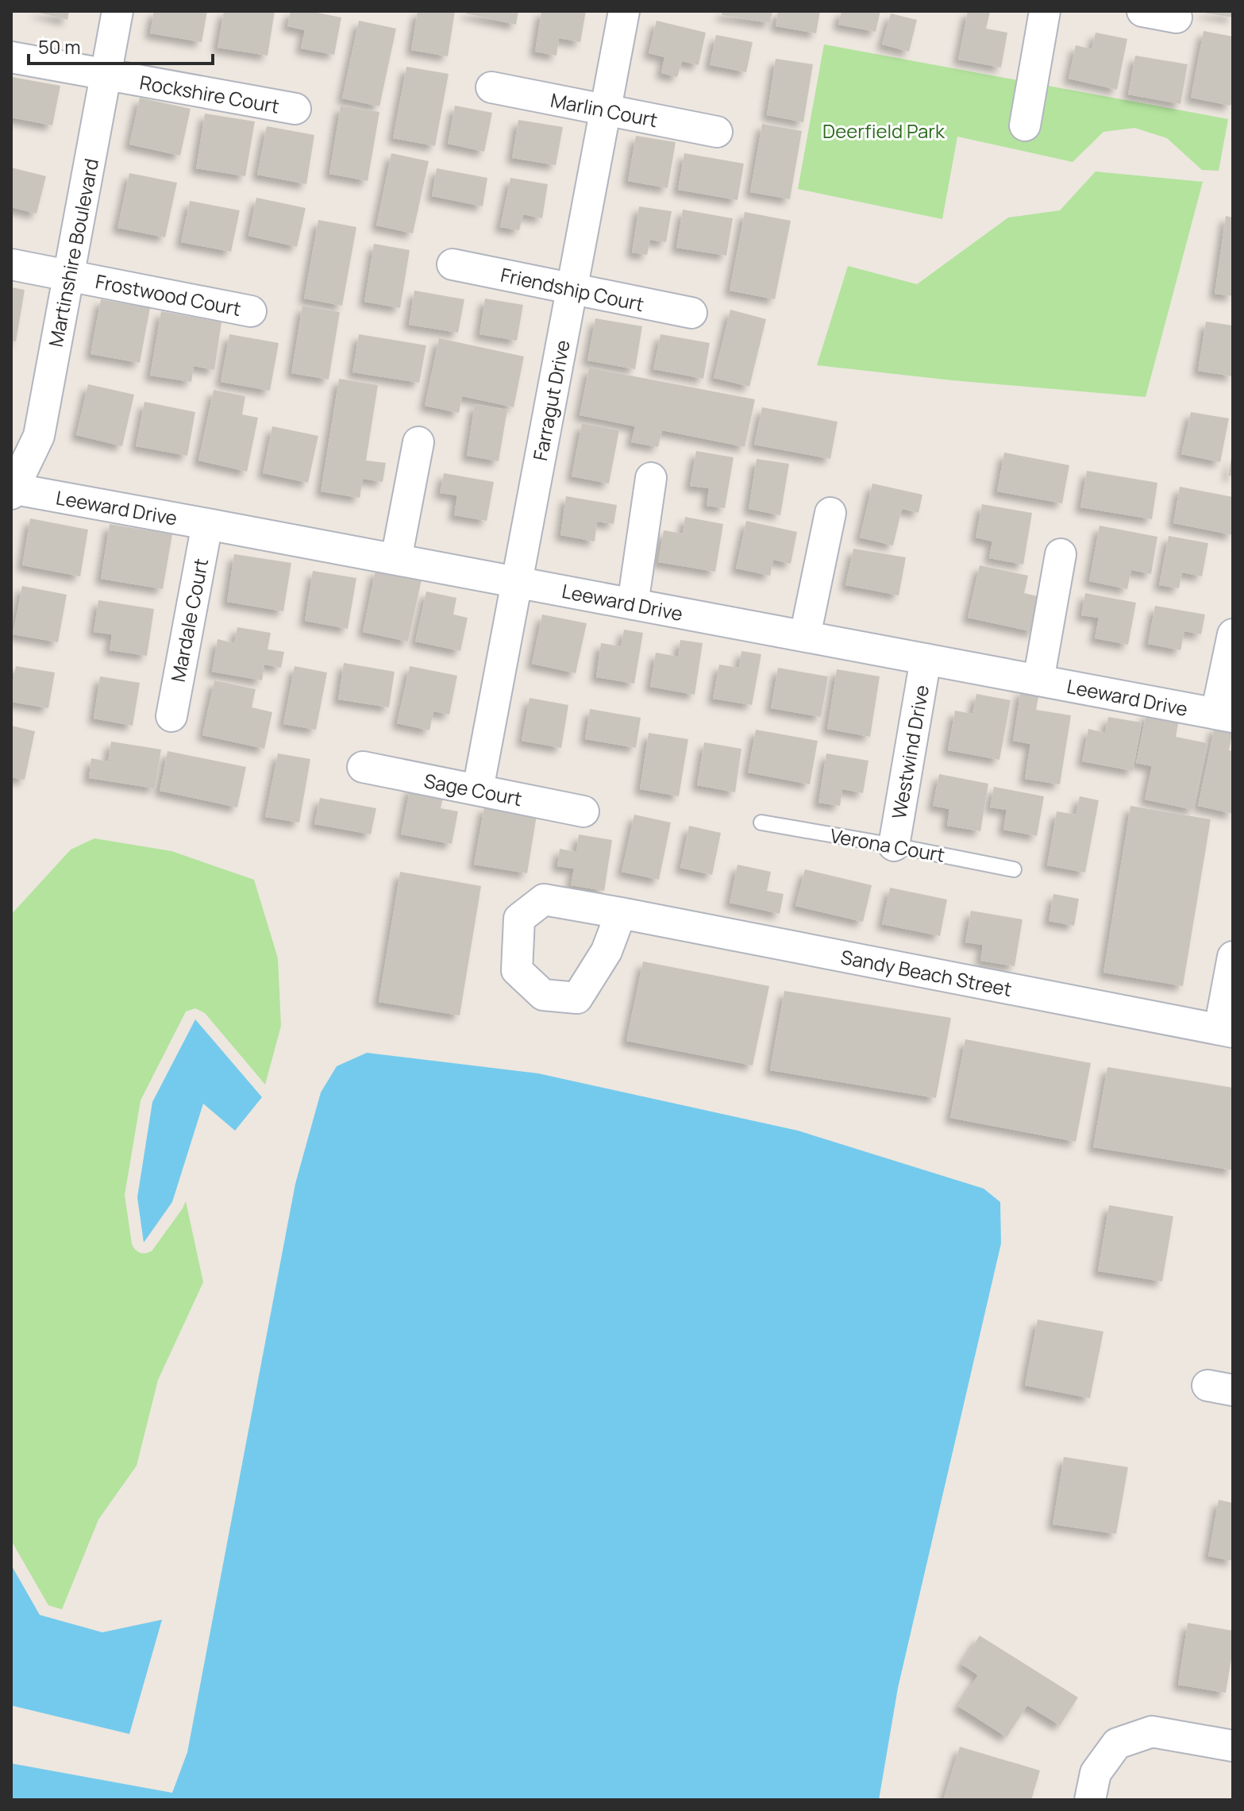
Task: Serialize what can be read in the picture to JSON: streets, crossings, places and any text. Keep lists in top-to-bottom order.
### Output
{
  "streets": {
    "street": [
      "Rockshire Court",
      "Marlin Court",
      "Martinshire Boulevard",
      "Friendship Court",
      "Frostwood Court",
      "Farragut Drive",
      "Leeward Drive",
      "Mardale Court",
      "Westwind Drive",
      "Sage Court",
      "Sandy Beach Street"
    ],
    "lane": ["Verona Court"]
  },
  "crossings": [
    ["Rockshire Court", "Martinshire Boulevard"],
    ["Marlin Court", "Farragut Drive"],
    ["Martinshire Boulevard", "Frostwood Court"],
    ["Martinshire Boulevard", "Leeward Drive"],
    ["Friendship Court", "Farragut Drive"],
    ["Farragut Drive", "Leeward Drive"],
    ["Farragut Drive", "Sage Court"],
    ["Leeward Drive", "Mardale Court"],
    ["Leeward Drive", "Westwind Drive"],
    ["Westwind Drive", "Verona Court"]
  ],
  "parks": ["Deerfield Park"],
  "scale_bar": "50 m"
}
